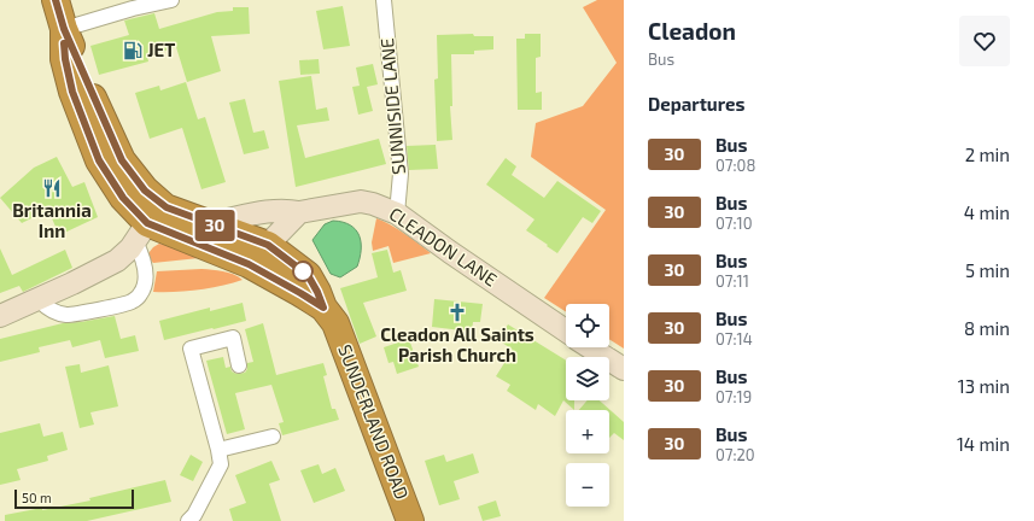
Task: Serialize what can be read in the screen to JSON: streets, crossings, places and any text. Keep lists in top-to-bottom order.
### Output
{
  "streets": {
    "highway": ["SUNDERLAND ROAD"],
    "street": ["SUNNISIDE LANE", "CLEADON LANE"]
  },
  "crossings": [
    ["SUNNISIDE LANE", "CLEADON LANE"],
    ["CLEADON LANE", "SUNDERLAND ROAD"]
  ],
  "places": {
    "fuel station": ["JET"],
    "restaurant": ["Britannia Inn"],
    "church": ["Cleadon All Saints Parish Church"]
  },
  "lines": ["bus line 30"],
  "scale_bar": "50 m",
  "page": {
    "on_map": "30",
    "heading": [
      ["Cleadon", "Bus"],
      "Departures"
    ],
    "list": [
      {
        "mark": "30",
        "name": "Bus",
        "note": "07:08",
        "value": "2 min"
      },
      {
        "mark": "30",
        "name": "Bus",
        "note": "07:10",
        "value": "4 min"
      },
      {
        "mark": "30",
        "name": "Bus",
        "note": "07:11",
        "value": "5 min"
      },
      {
        "mark": "30",
        "name": "Bus",
        "note": "07:14",
        "value": "8 min"
      },
      {
        "mark": "30",
        "name": "Bus",
        "note": "07:19",
        "value": "13 min"
      },
      {
        "mark": "30",
        "name": "Bus",
        "note": "07:20",
        "value": "14 min"
      }
    ],
    "map_buttons": ["+", "−"],
    "scale": "50 m"
  }
}
